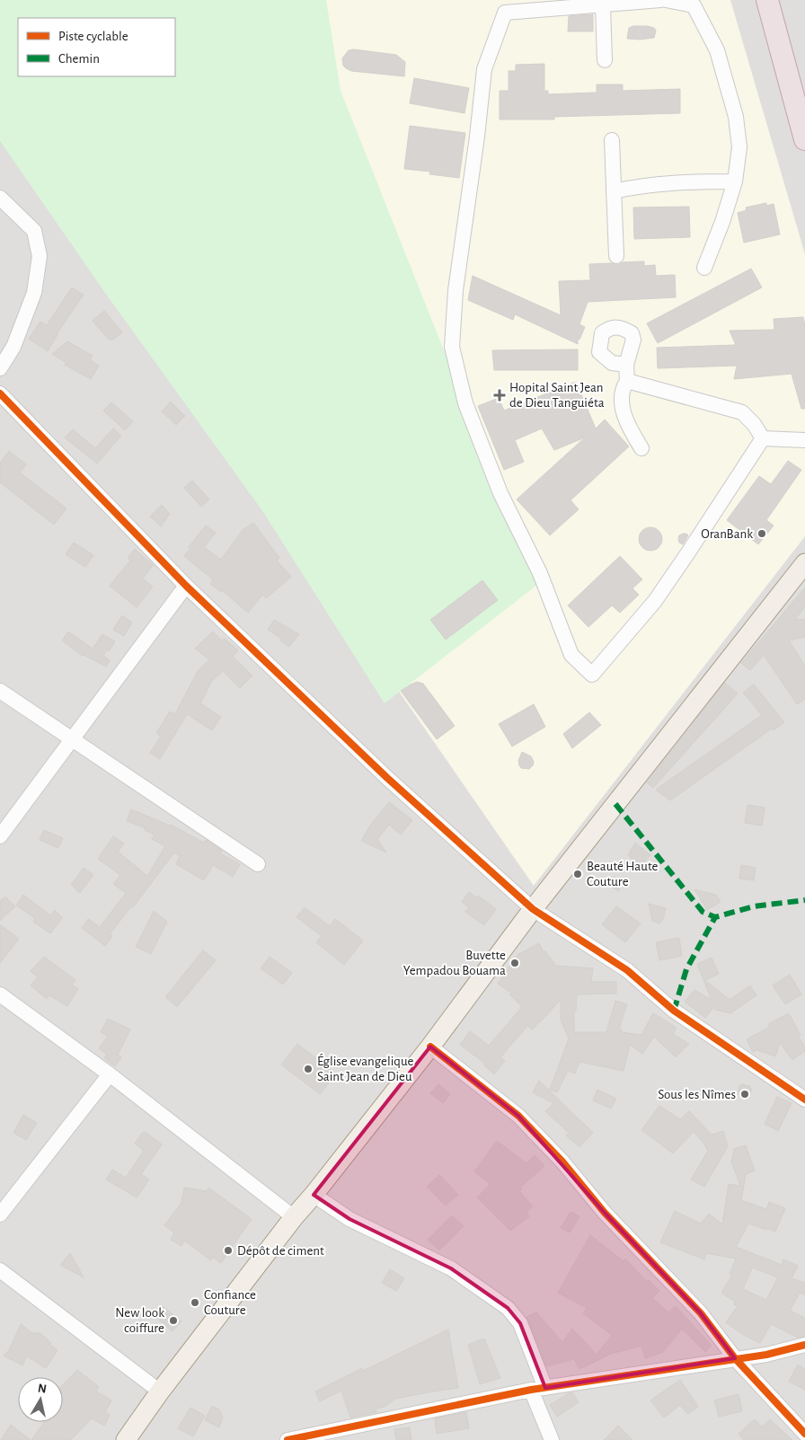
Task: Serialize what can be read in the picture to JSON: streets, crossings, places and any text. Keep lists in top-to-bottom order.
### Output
{
  "places": {
    "health": ["Hopital Saint Jean de Dieu Tanguiéta"],
    "other": [
      "OranBank",
      "Beauté Haute Couture",
      "Buvette Yempadou Bouama",
      "Église evangelique Saint Jean de Dieu",
      "Sous les Nîmes",
      "Dépôt de ciment",
      "Confiance Couture",
      "New look coiffure"
    ]
  },
  "legend": ["Piste cyclable", "Chemin"],
  "north": "top"
}
